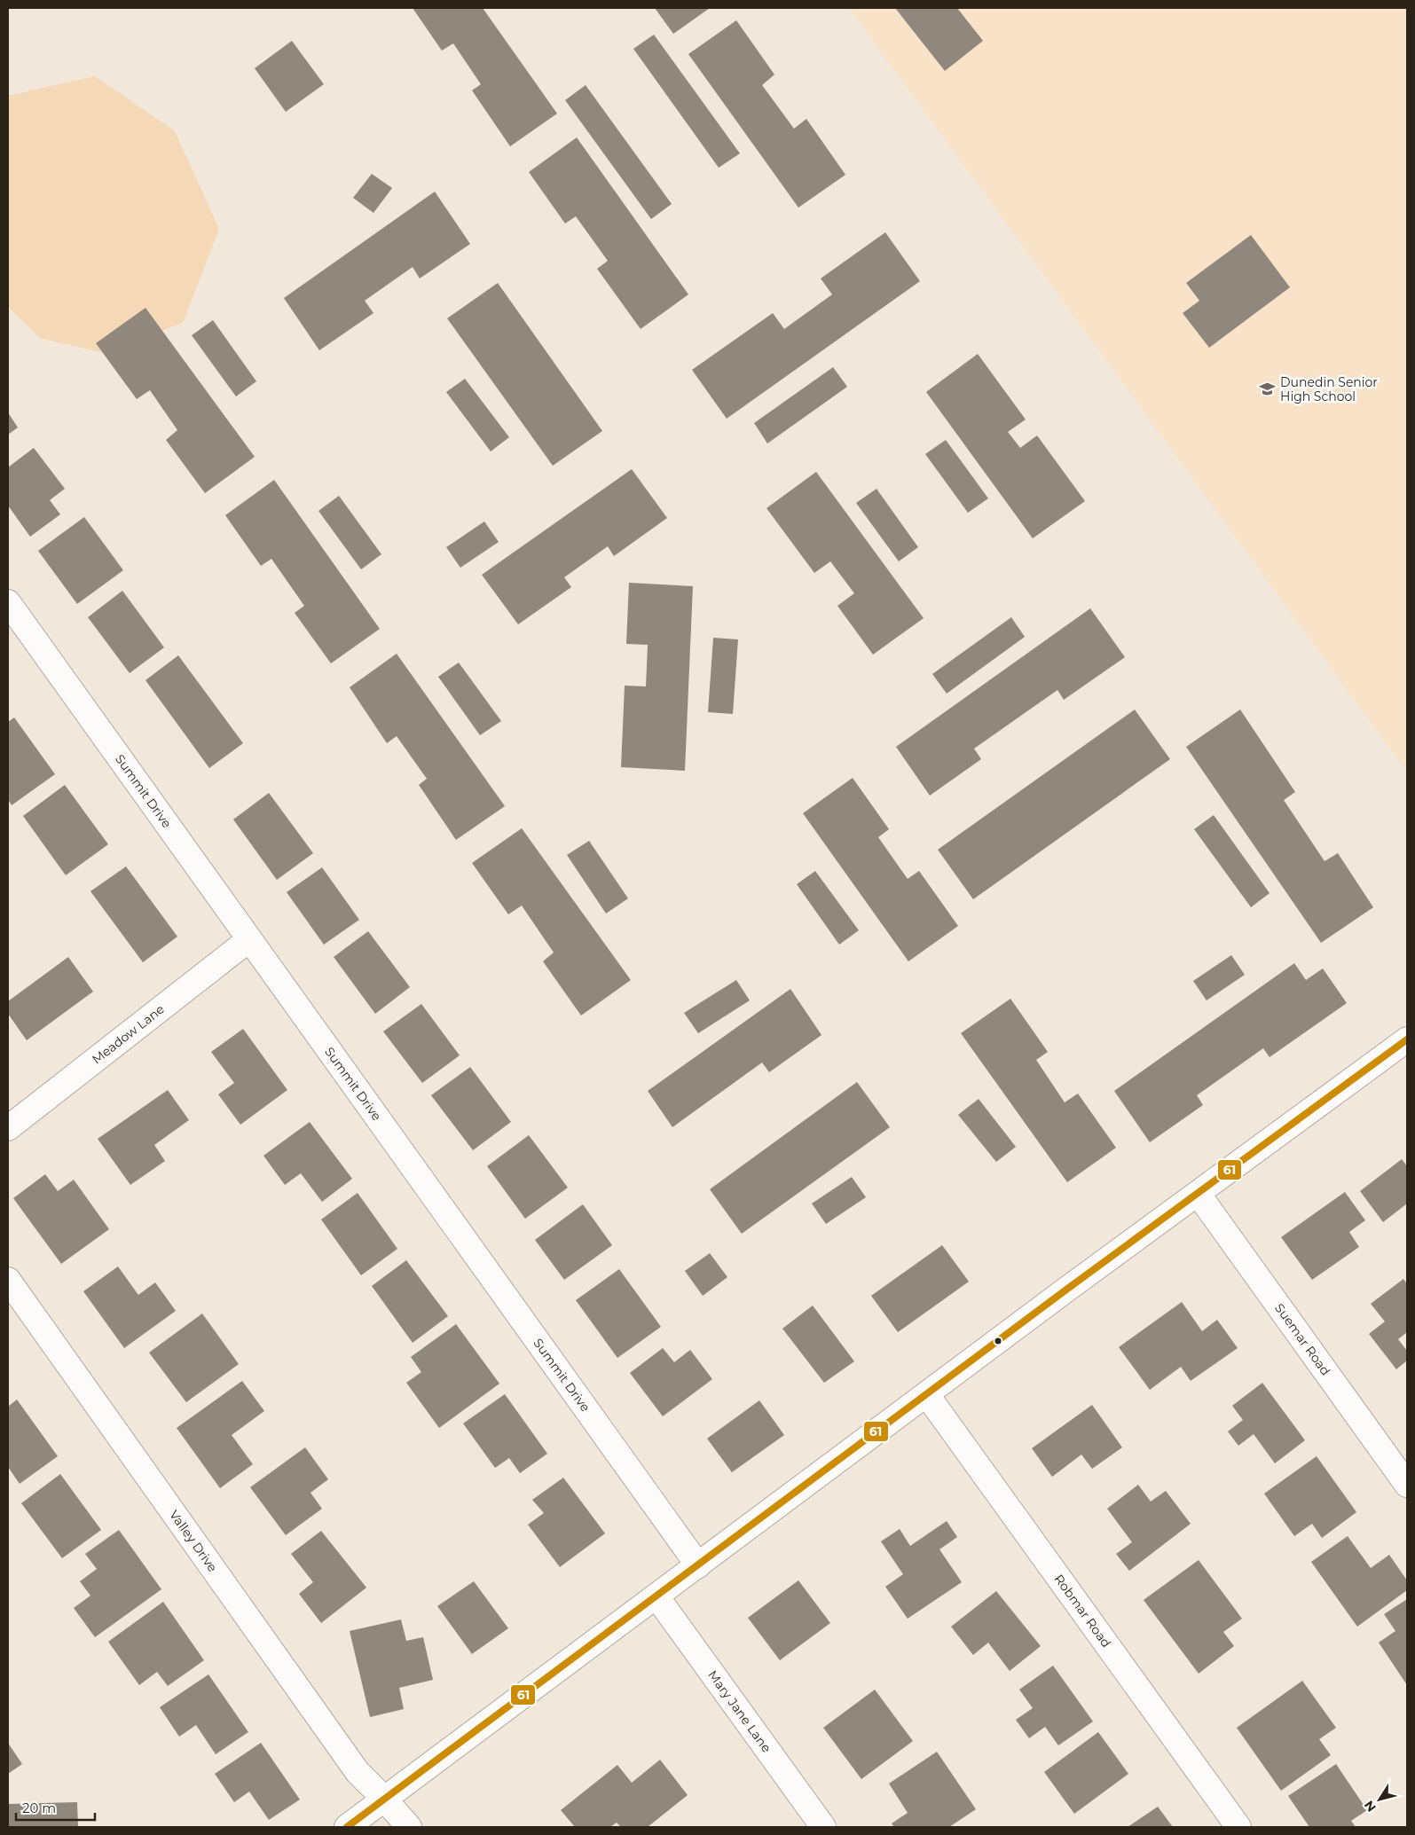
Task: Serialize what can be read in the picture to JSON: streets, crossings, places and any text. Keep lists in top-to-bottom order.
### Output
{
  "streets": {
    "street": [
      "Summit Drive",
      "Meadow Lane",
      "Suemar Road",
      "Valley Drive",
      "Robmar Road",
      "Mary Jane Lane"
    ]
  },
  "crossings": [
    ["Summit Drive", "Meadow Lane"]
  ],
  "places": {
    "school or university": ["Dunedin Senior High School"]
  },
  "lines": ["transit line 61"],
  "scale_bar": "20 m",
  "north": "bottom left"
}
